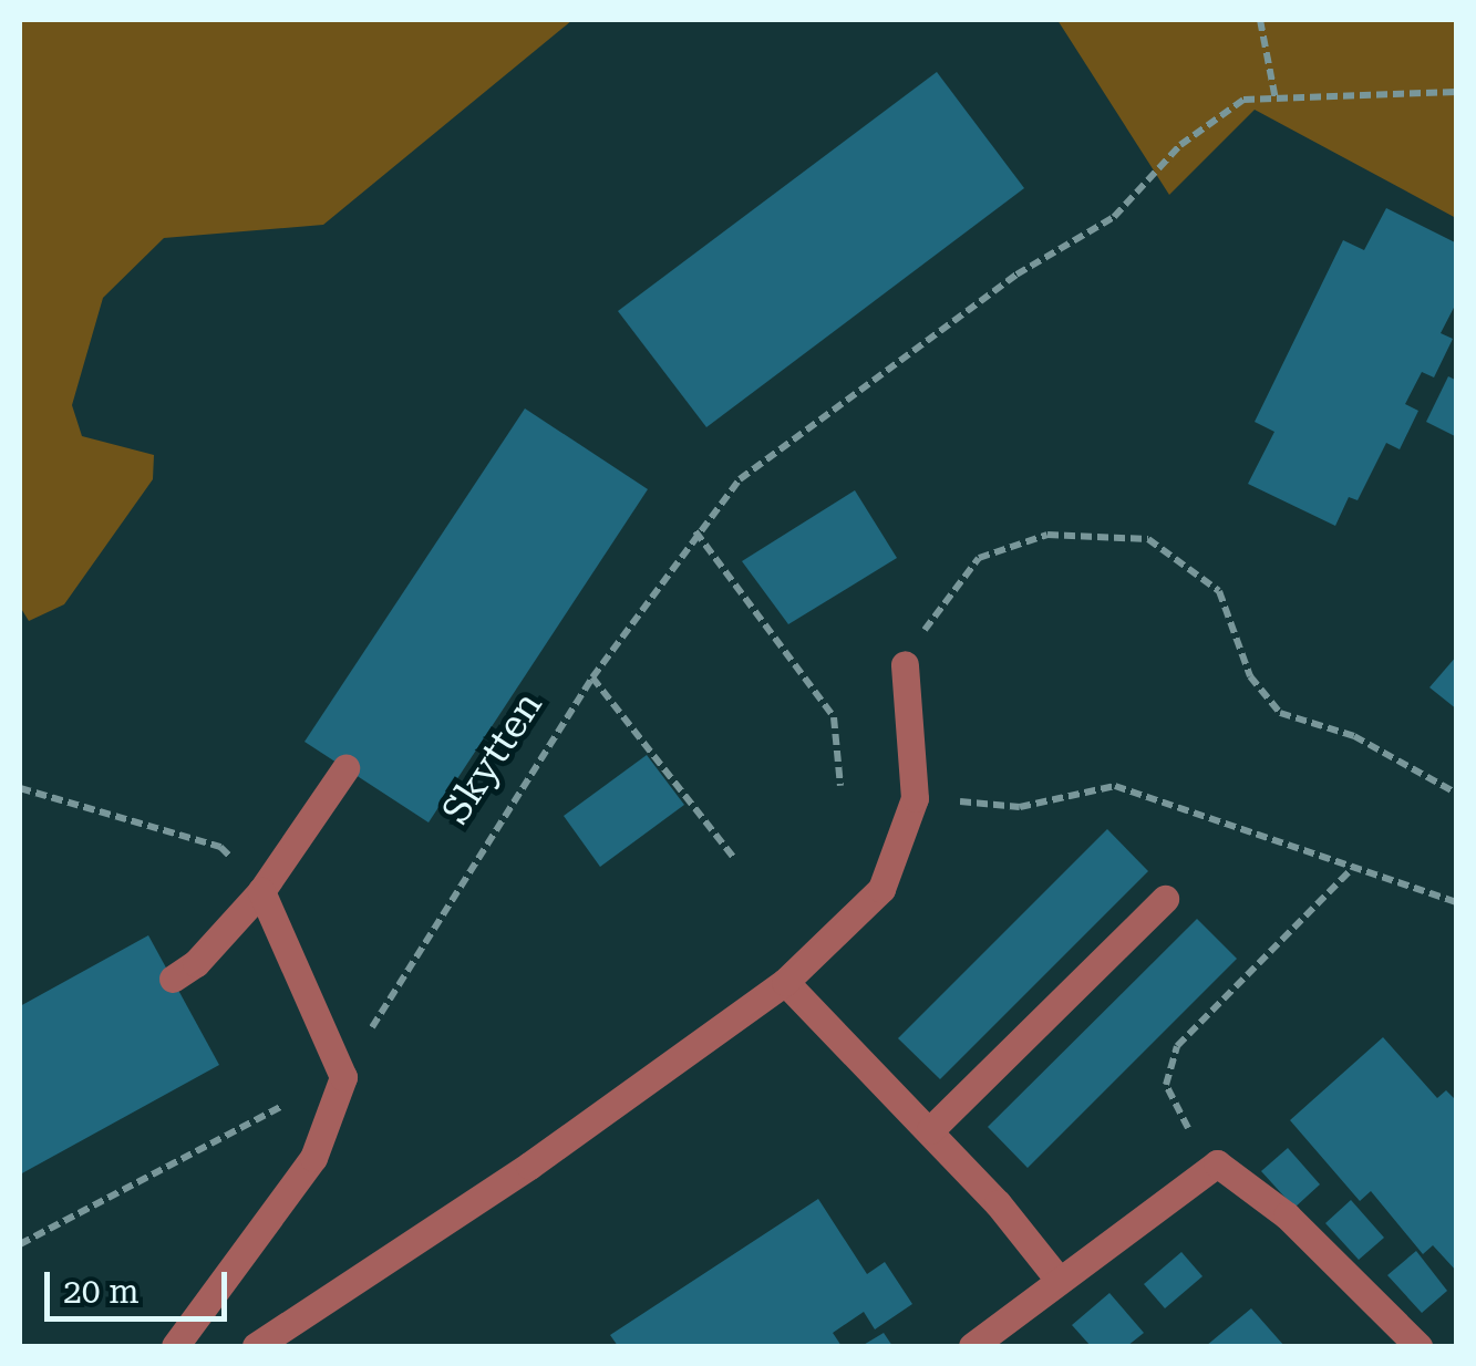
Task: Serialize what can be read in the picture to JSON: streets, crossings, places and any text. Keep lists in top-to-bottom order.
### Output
{
  "streets": {
    "path": ["Skytten"]
  },
  "scale_bar": "20 m"
}
